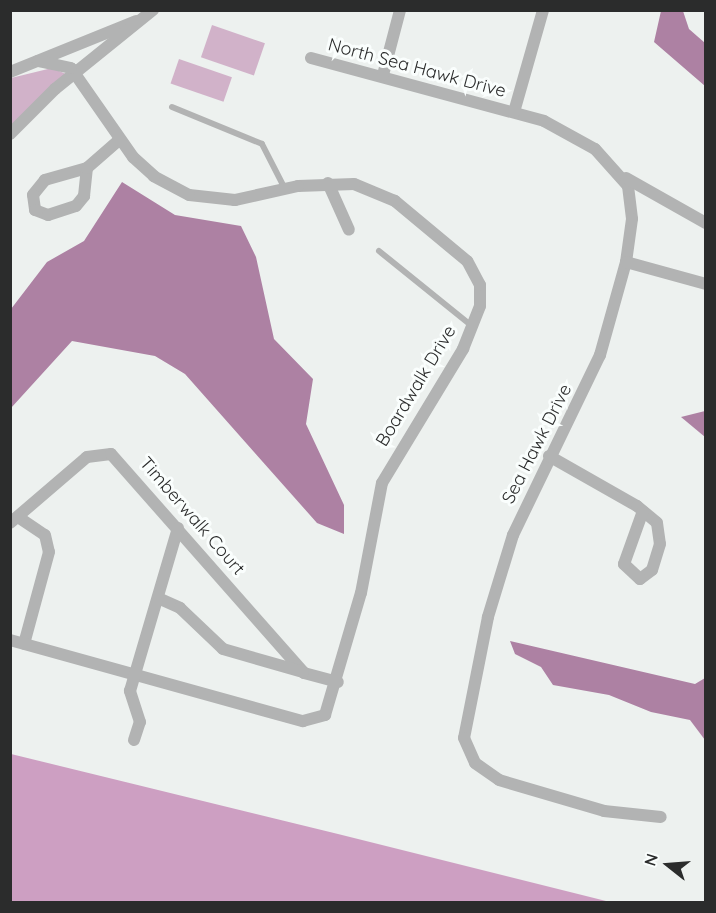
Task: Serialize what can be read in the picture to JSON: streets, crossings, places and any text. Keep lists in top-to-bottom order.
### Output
{
  "streets": {
    "street": [
      "North Sea Hawk Drive",
      "Boardwalk Drive",
      "Sea Hawk Drive",
      "Timberwalk Court"
    ]
  },
  "north": "left"
}
